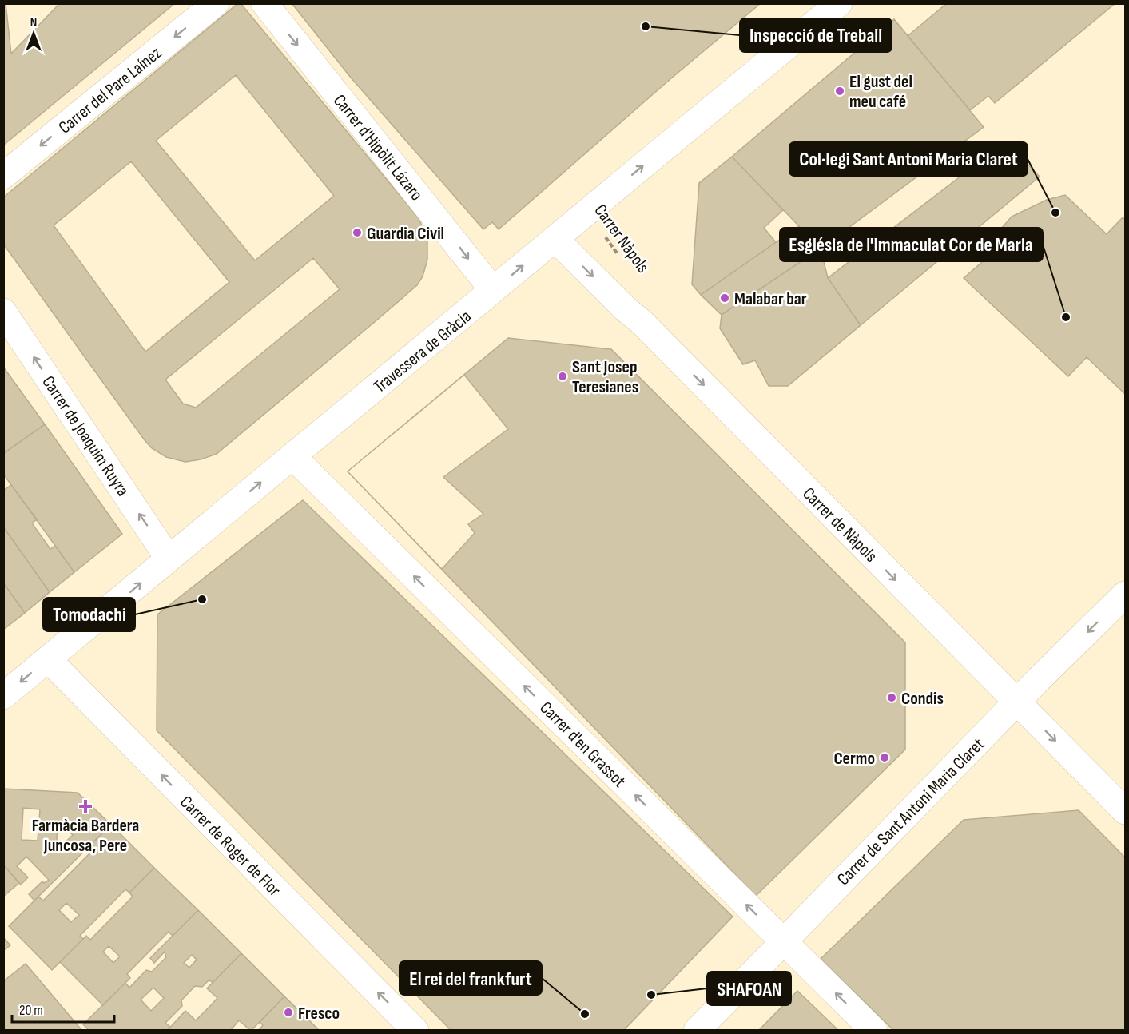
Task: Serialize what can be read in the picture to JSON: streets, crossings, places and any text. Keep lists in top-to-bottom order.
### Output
{
  "streets": {
    "street": [
      "Carrer del Pare Laínez",
      "Carrer d'Hipòlit Lázaro",
      "Travessera de Gràcia",
      "Carrer de Joaquim Ruyra",
      "Carrer de Nàpols",
      "Carrer d'en Grassot",
      "Carrer de Sant Antoni Maria Claret",
      "Carrer de Roger de Flor"
    ],
    "path": ["Carrer Nàpols"]
  },
  "crossings": [
    ["Carrer d'Hipòlit Lázaro", "Travessera de Gràcia"],
    ["Carrer Nàpols", "Travessera de Gràcia"],
    ["Travessera de Gràcia", "Carrer de Joaquim Ruyra"],
    ["Travessera de Gràcia", "Carrer de Nàpols"],
    ["Travessera de Gràcia", "Carrer d'en Grassot"],
    ["Travessera de Gràcia", "Carrer de Roger de Flor"],
    ["Carrer de Nàpols", "Carrer de Sant Antoni Maria Claret"],
    ["Carrer d'en Grassot", "Carrer de Sant Antoni Maria Claret"]
  ],
  "one_way": [
    "Carrer del Pare Laínez",
    "Carrer d'Hipòlit Lázaro",
    "Travessera de Gràcia",
    "Carrer de Joaquim Ruyra",
    "Carrer de Nàpols",
    "Carrer d'en Grassot",
    "Carrer de Roger de Flor"
  ],
  "places": {
    "other": [
      "Inspecció de Treball",
      "El gust del meu café",
      "Col·legi Sant Antoni Maria Claret",
      "Guardia Civil",
      "Malabar bar",
      "Església de l'Immaculat Cor de Maria",
      "Sant Josep Teresianes",
      "Tomodachi",
      "Condis",
      "Cermo",
      "SHAFOAN",
      "Fresco",
      "El rei del frankfurt"
    ],
    "health": ["Farmàcia Bardera Juncosa, Pere"]
  },
  "scale_bar": "20 m",
  "north": "top"
}
